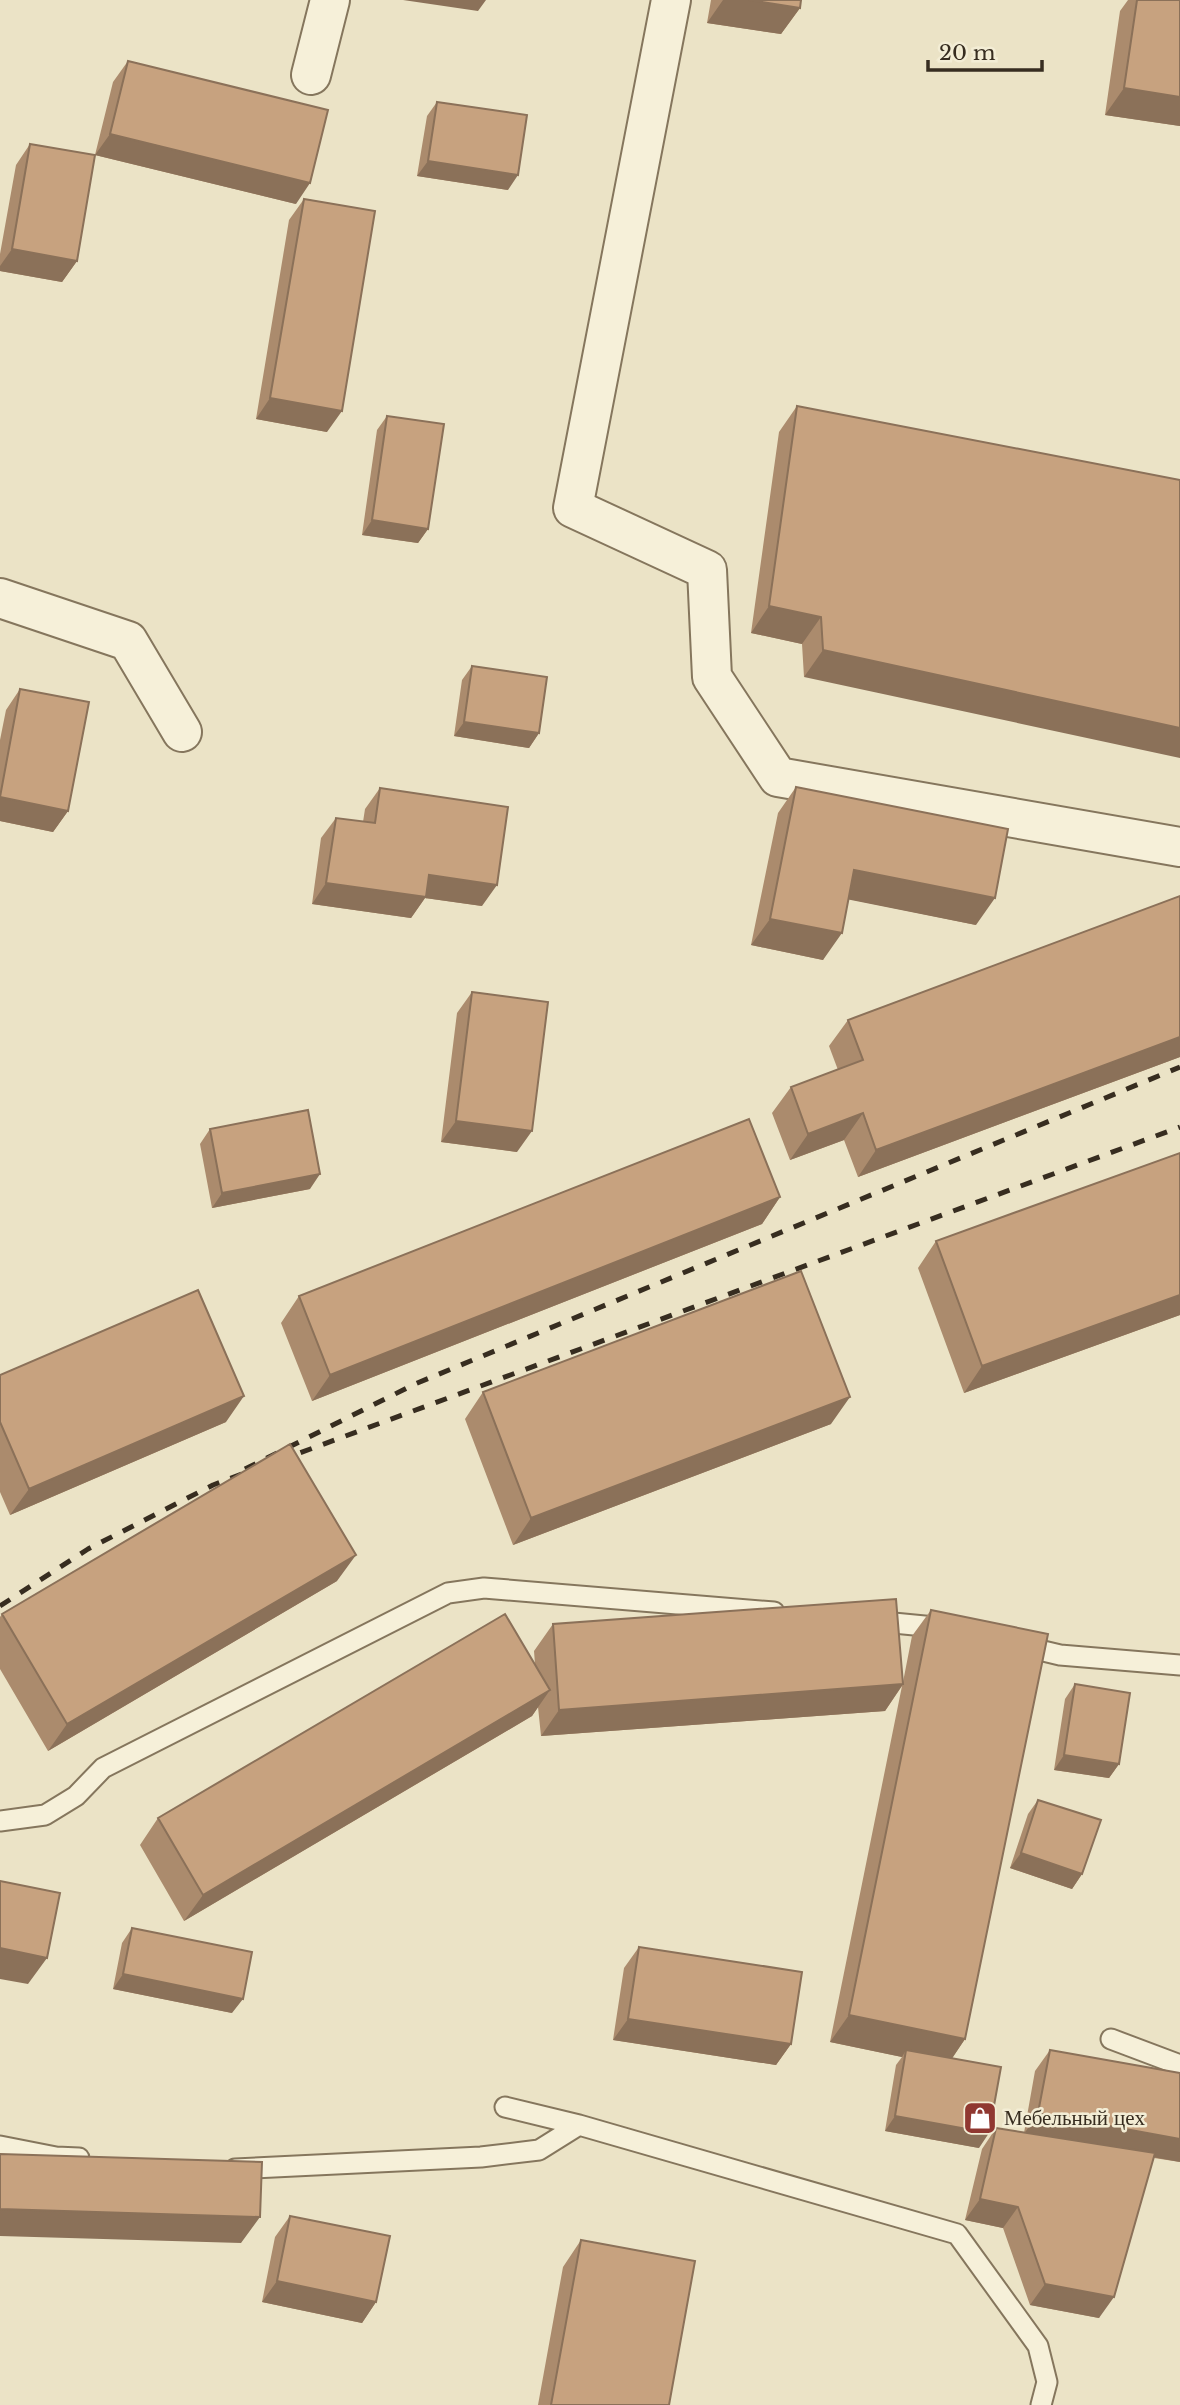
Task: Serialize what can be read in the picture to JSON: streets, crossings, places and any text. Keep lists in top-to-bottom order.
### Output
{
  "places": {
    "shop": ["Мебельный цех"]
  },
  "scale_bar": "20 m"
}
